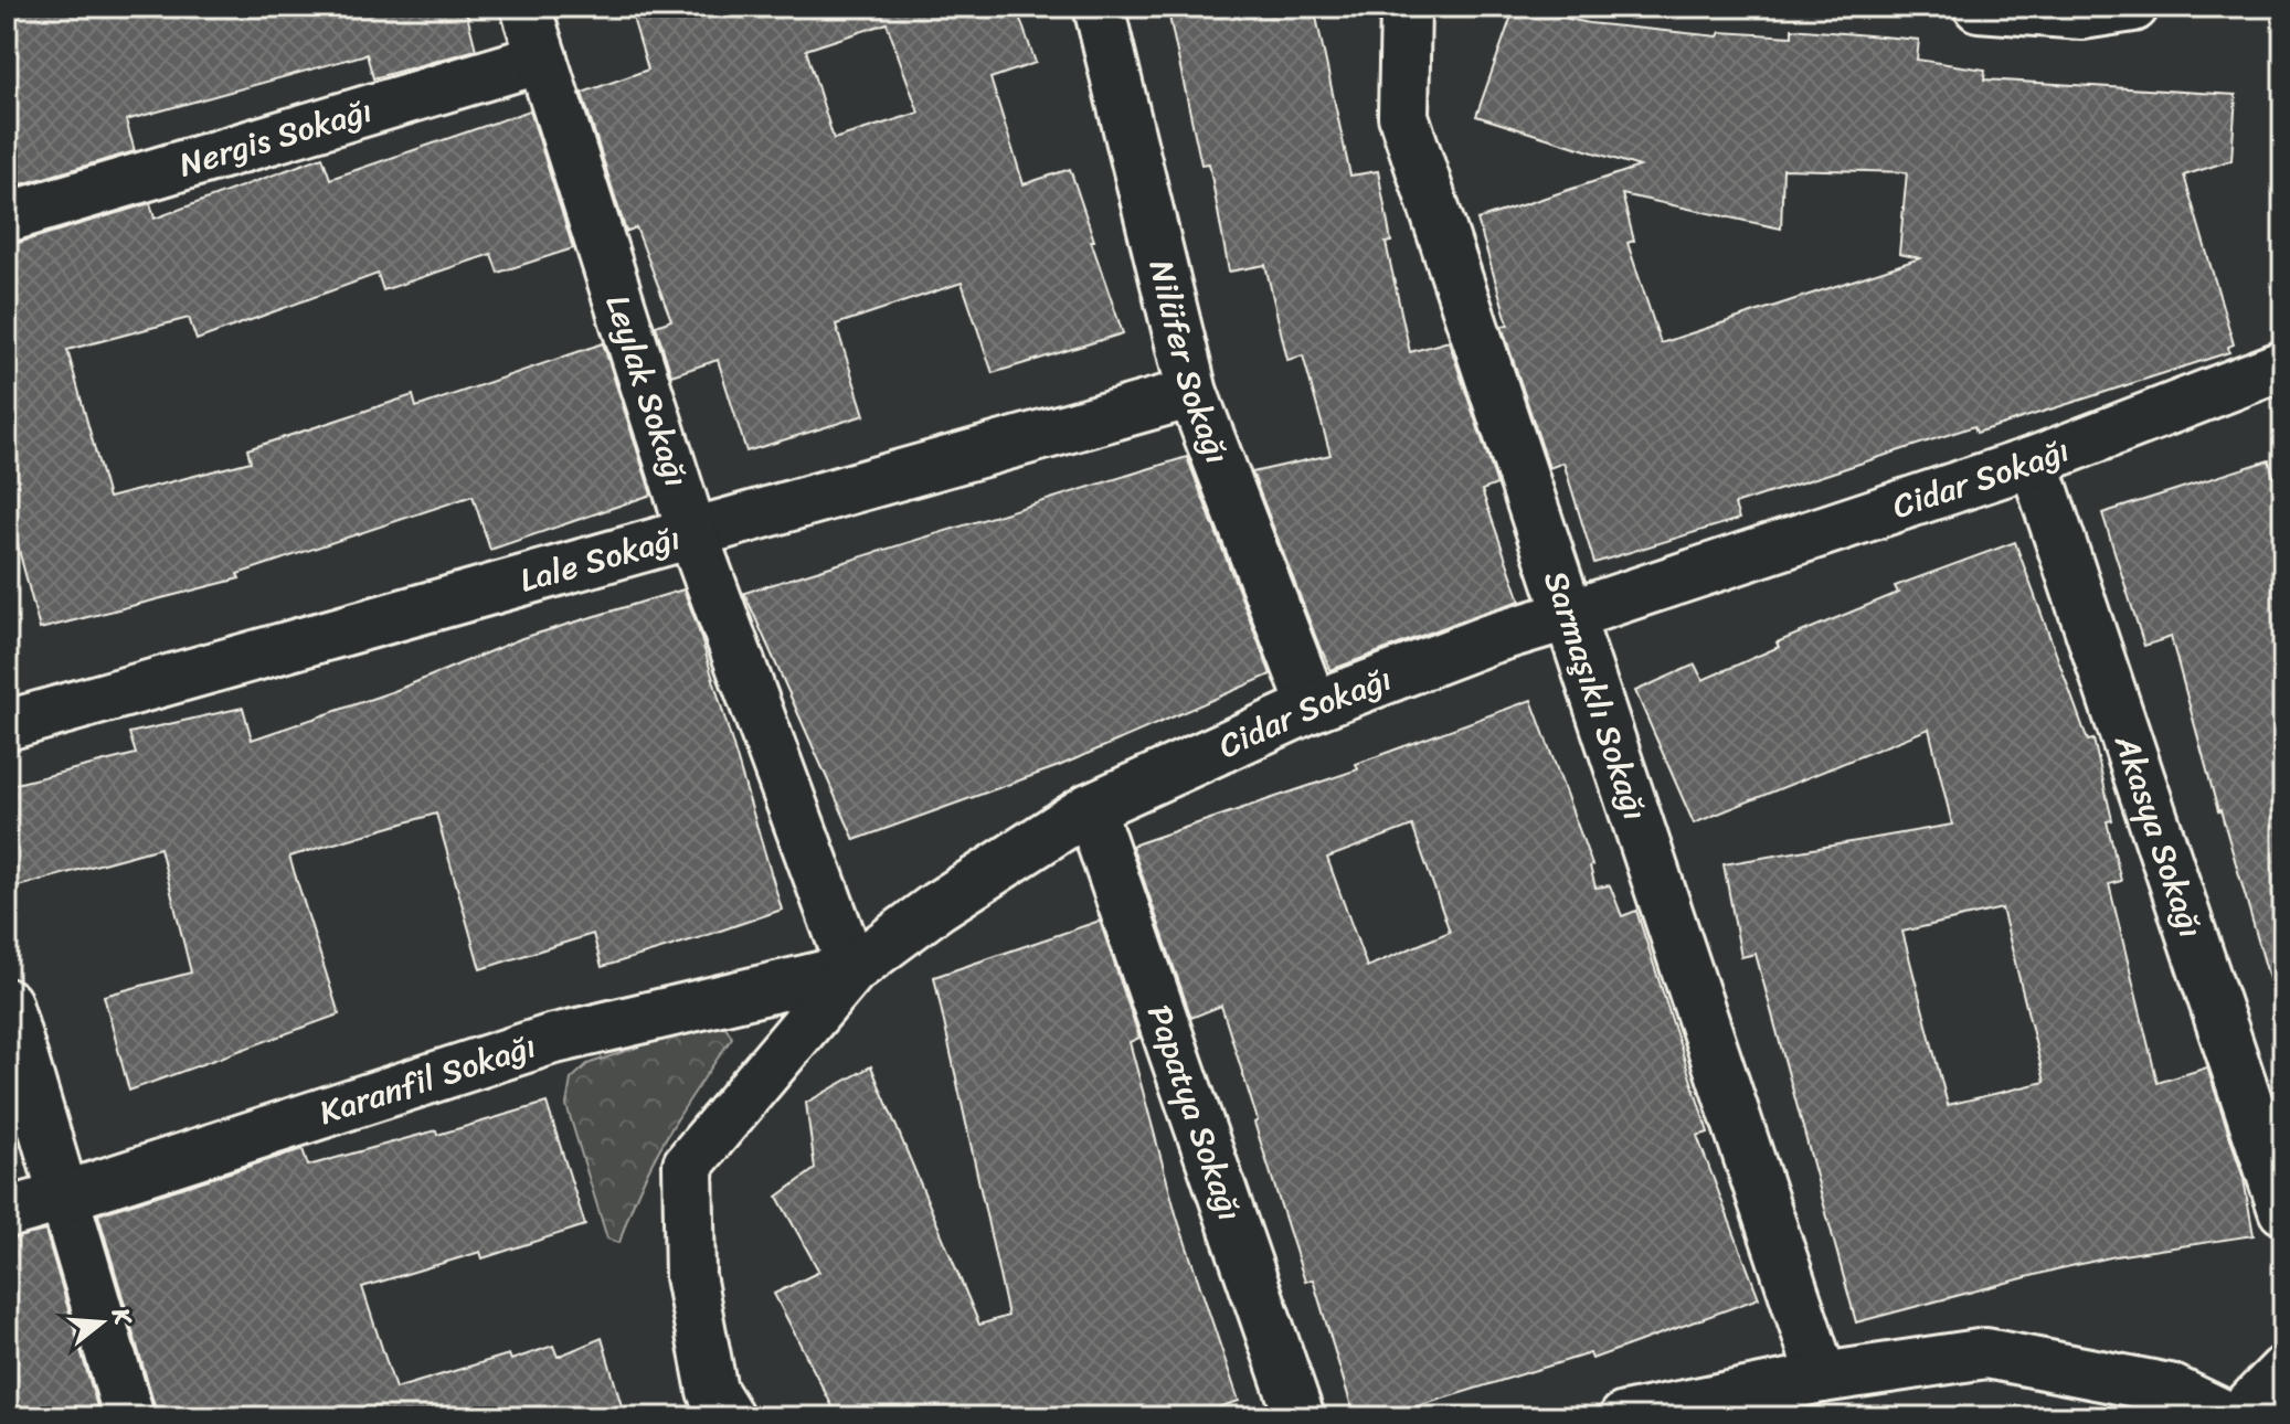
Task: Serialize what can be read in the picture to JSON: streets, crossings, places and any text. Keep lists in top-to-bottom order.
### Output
{
  "streets": {
    "street": [
      "Nergis Sokağı",
      "Nilüfer Sokağı",
      "Leylak Sokağı",
      "Cidar Sokağı",
      "Lale Sokağı",
      "Sarmaşıklı Sokağı",
      "Akasya Sokağı",
      "Karanfil Sokağı",
      "Papatya Sokağı"
    ]
  },
  "crossings": [
    ["Nergis Sokağı", "Leylak Sokağı"],
    ["Nilüfer Sokağı", "Cidar Sokağı"],
    ["Nilüfer Sokağı", "Lale Sokağı"],
    ["Leylak Sokağı", "Cidar Sokağı"],
    ["Leylak Sokağı", "Lale Sokağı"],
    ["Leylak Sokağı", "Karanfil Sokağı"],
    ["Cidar Sokağı", "Sarmaşıklı Sokağı"],
    ["Cidar Sokağı", "Akasya Sokağı"],
    ["Cidar Sokağı", "Karanfil Sokağı"],
    ["Cidar Sokağı", "Papatya Sokağı"]
  ],
  "north": "right"
}
